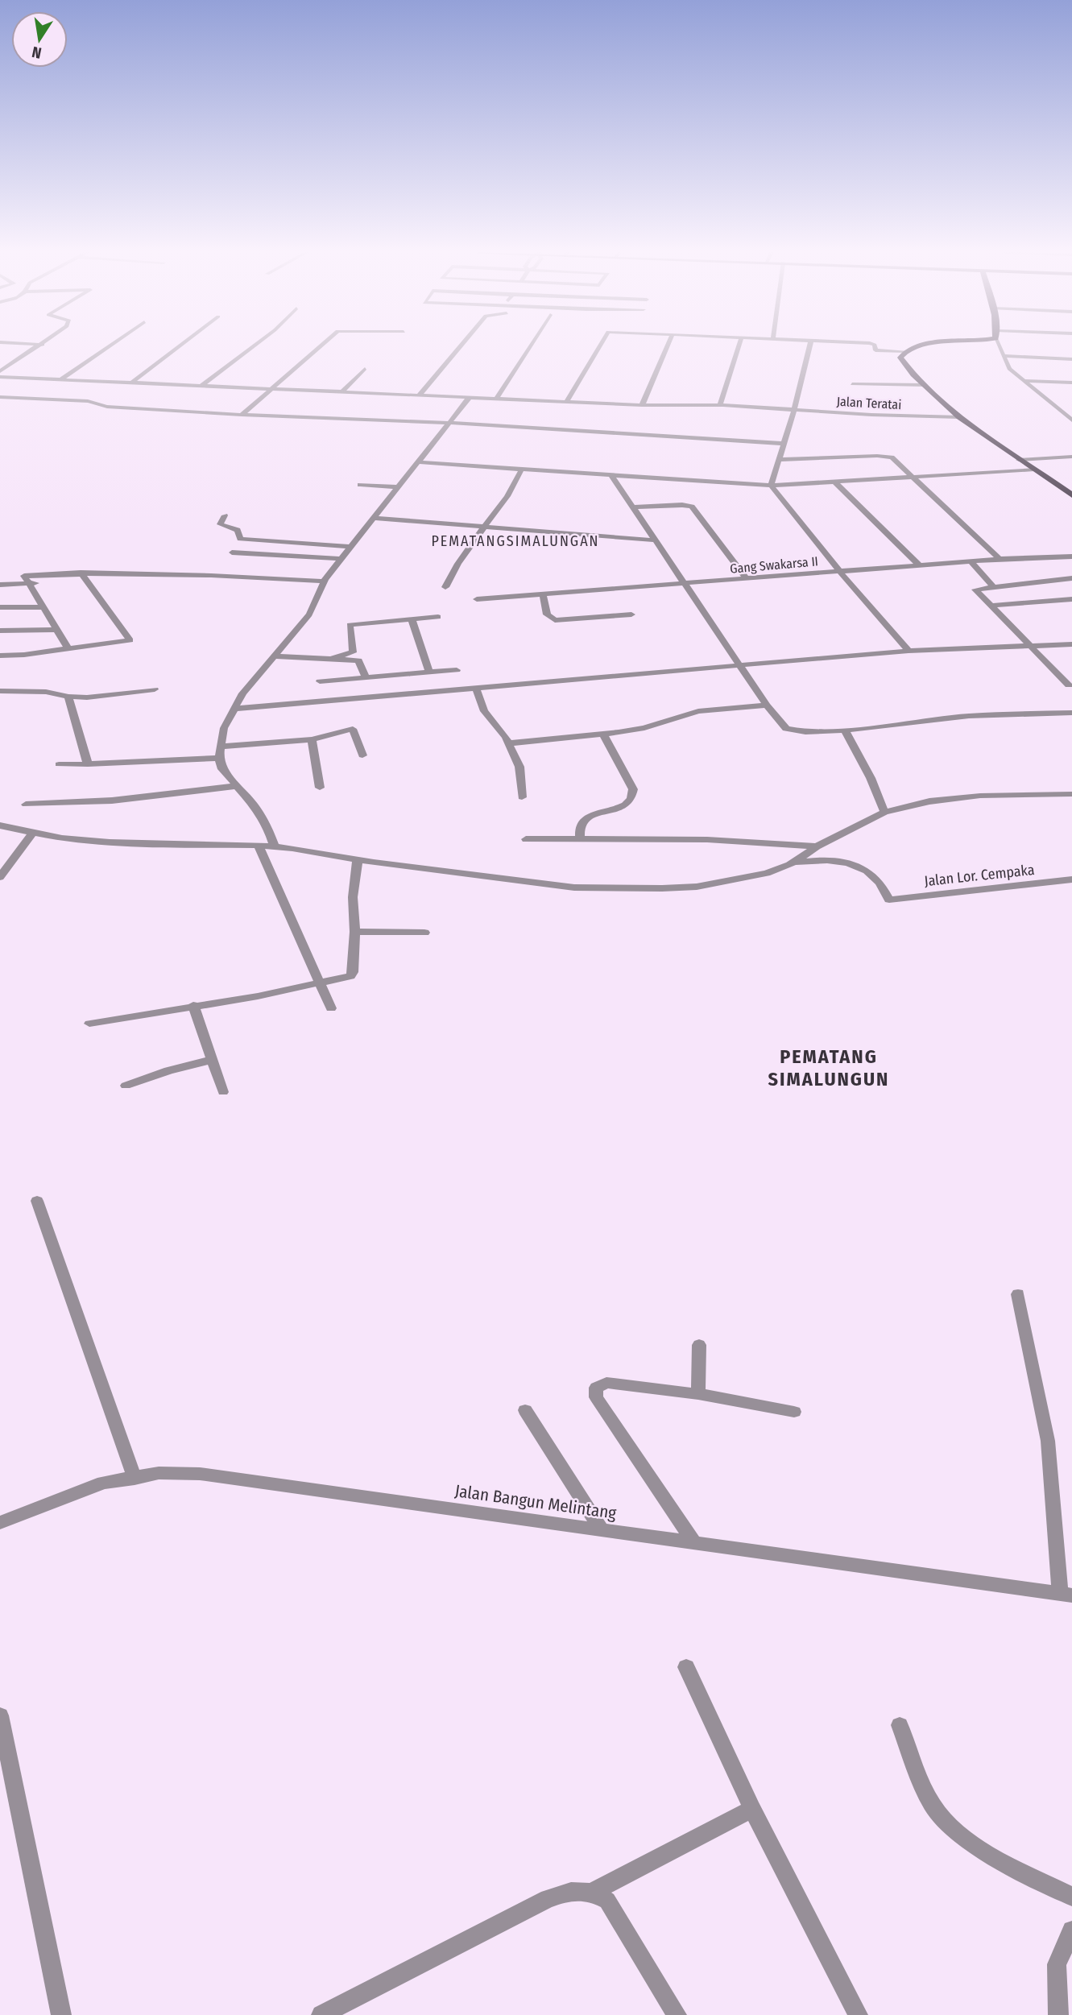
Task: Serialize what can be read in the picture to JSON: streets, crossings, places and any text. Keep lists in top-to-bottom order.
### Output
{
  "streets": {
    "street": [
      "Jalan Teratai",
      "Gang Swakarsa II",
      "Jalan Lor. Cempaka",
      "Jalan Bangun Melintang"
    ]
  },
  "districts": ["PEMATANGSIMALUNGAN", "PEMATANG SIMALUNGUN"],
  "north": "bottom"
}
